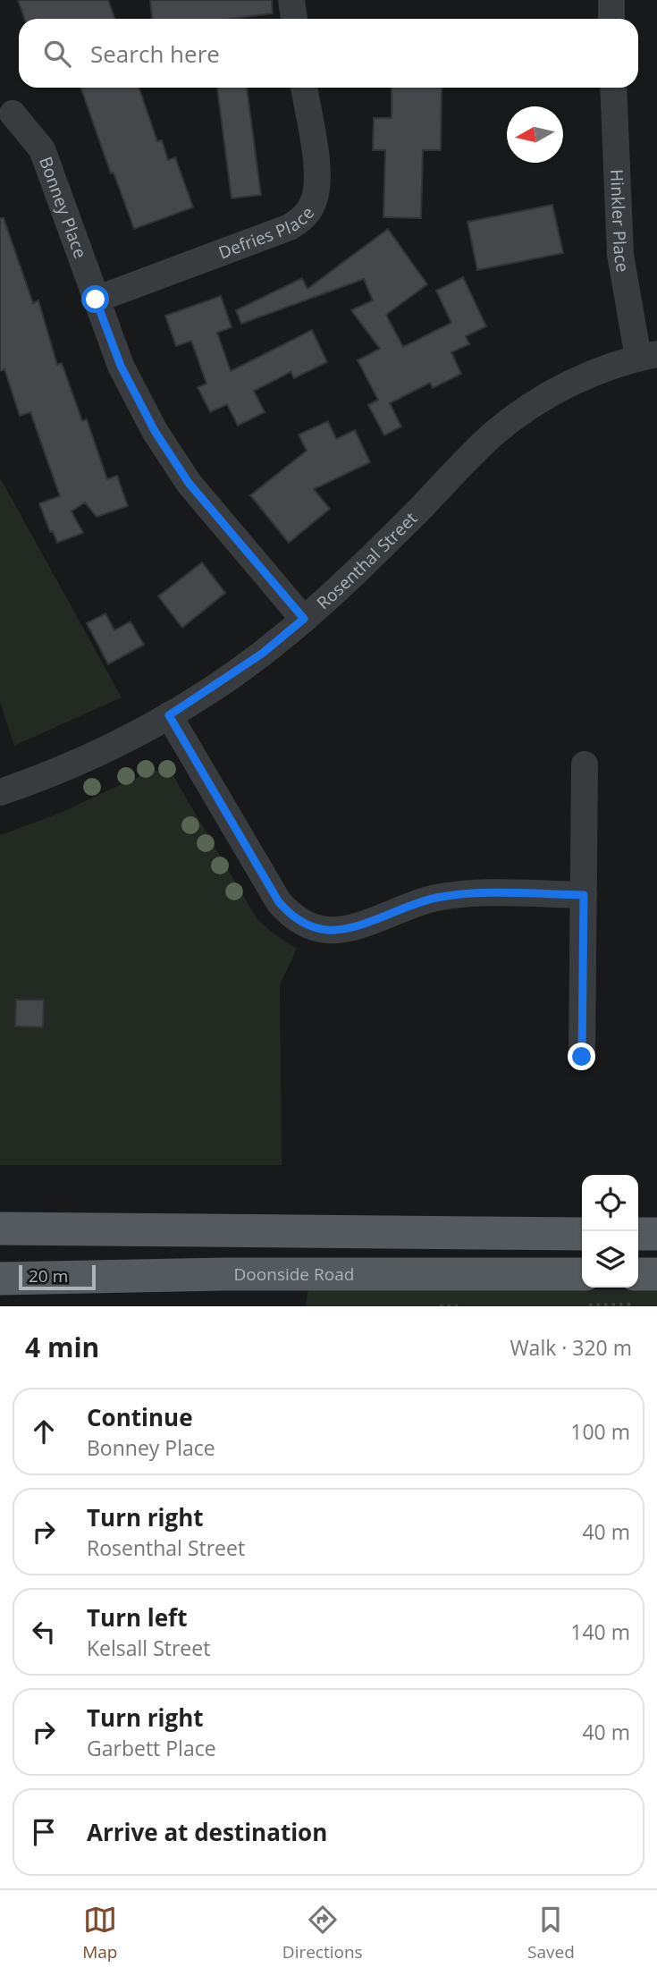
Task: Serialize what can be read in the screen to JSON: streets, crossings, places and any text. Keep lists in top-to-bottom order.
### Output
{
  "streets": {
    "main road": ["Doonside Road"],
    "street": [
      "Bonney Place",
      "Hinkler Place",
      "Defries Place",
      "Rosenthal Street"
    ]
  },
  "crossings": [
    ["Bonney Place", "Defries Place"],
    ["Bonney Place", "Rosenthal Street"],
    ["Hinkler Place", "Rosenthal Street"]
  ],
  "scale_bar": "20 m",
  "north": "left",
  "page": {
    "search": "Search here",
    "scale": "20 m",
    "heading": ["4 min", "Walk · 320 m"],
    "list": [
      ["Continue", "Bonney Place", "100 m"],
      ["Turn right", "Rosenthal Street", "40 m"],
      ["Turn left", "Kelsall Street", "140 m"],
      ["Turn right", "Garbett Place", "40 m"],
      "Arrive at destination"
    ],
    "nav": ["Map", "Directions", "Saved"]
  }
}
